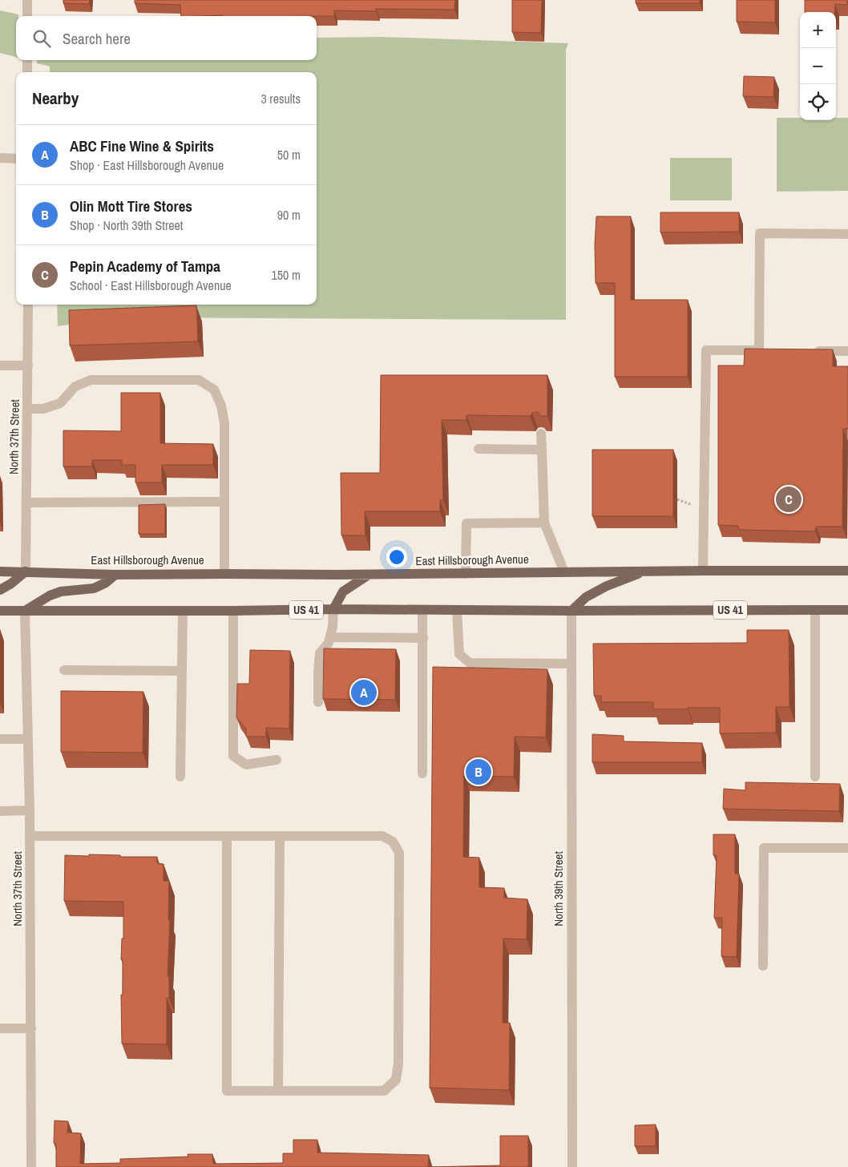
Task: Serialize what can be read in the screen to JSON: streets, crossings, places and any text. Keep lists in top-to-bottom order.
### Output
{
  "streets": {
    "main road": ["East Hillsborough Avenue", "US 41"],
    "street": ["North 37th Street", "North 39th Street"]
  },
  "crossings": [
    ["North 37th Street", "East Hillsborough Avenue"],
    ["North 37th Street", "US 41"],
    ["US 41", "North 39th Street"]
  ],
  "page": {
    "map_buttons": ["+", "−"],
    "search": "Search here",
    "heading": ["Nearby", "3 results"],
    "list": [
      {
        "mark": "A",
        "name": "ABC Fine Wine & Spirits",
        "note": "Shop · East Hillsborough Avenue",
        "value": "50 m"
      },
      {
        "mark": "B",
        "name": "Olin Mott Tire Stores",
        "note": "Shop · North 39th Street",
        "value": "90 m"
      },
      {
        "mark": "C",
        "name": "Pepin Academy of Tampa",
        "note": "School · East Hillsborough Avenue",
        "value": "150 m"
      }
    ],
    "pins": ["C", "A", "B"]
  }
}
